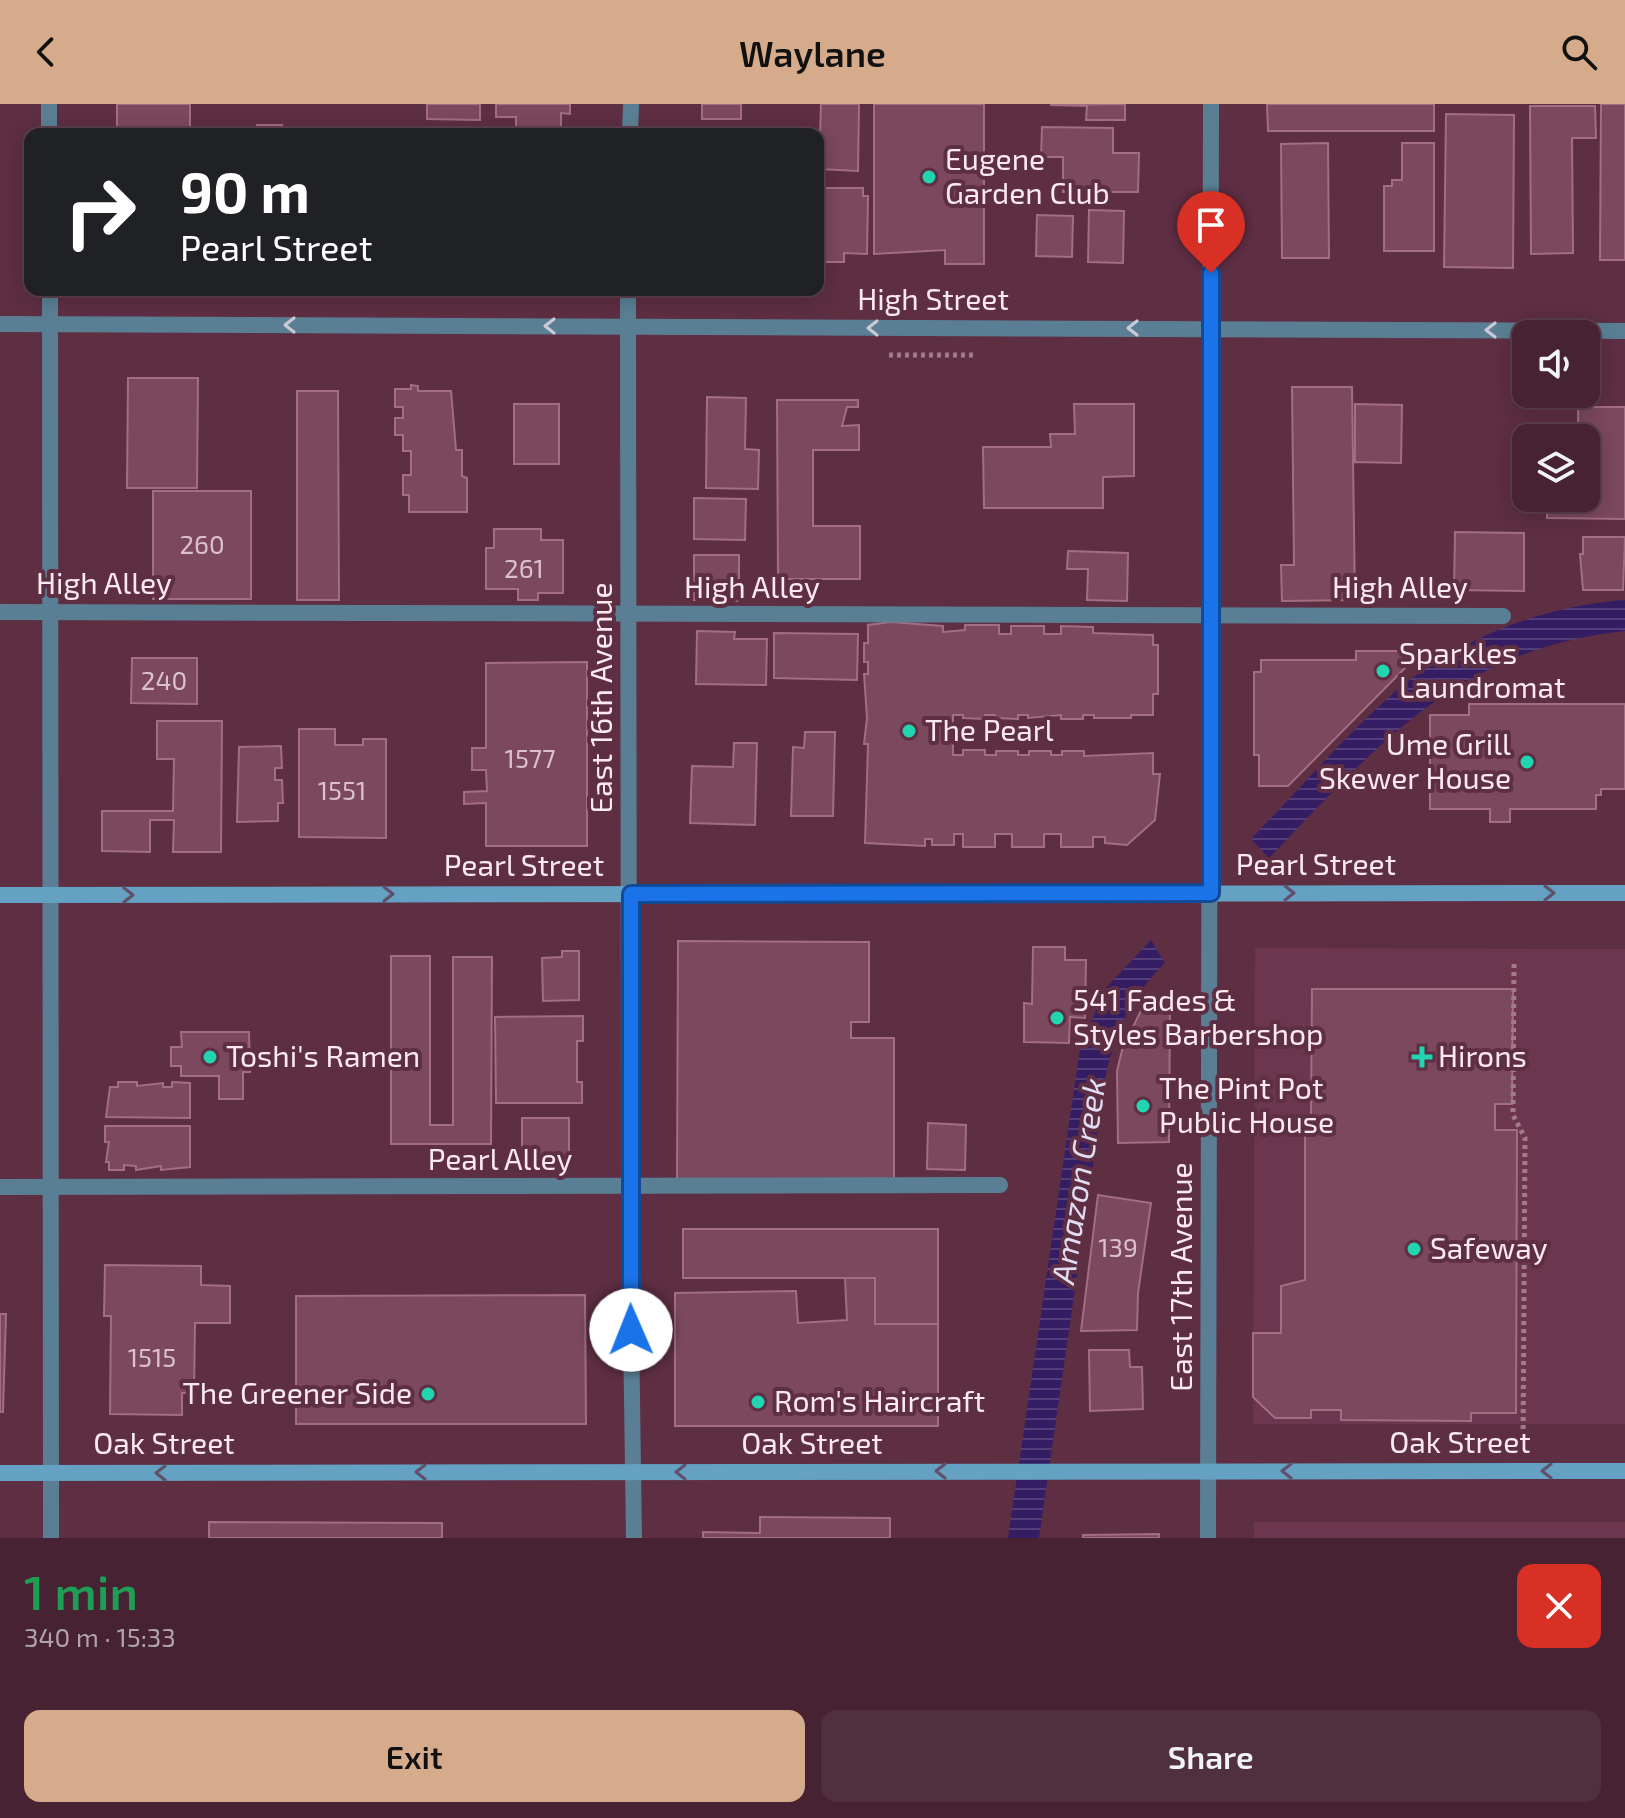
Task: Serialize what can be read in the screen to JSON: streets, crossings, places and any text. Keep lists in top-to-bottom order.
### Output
{
  "streets": {
    "main road": ["Pearl Street", "Oak Street"],
    "street": [
      "High Street",
      "High Alley",
      "East 16th Avenue",
      "Pearl Alley",
      "East 17th Avenue"
    ]
  },
  "crossings": [
    ["High Street", "East 16th Avenue"],
    ["High Street", "East 17th Avenue"],
    ["High Alley", "East 16th Avenue"],
    ["High Alley", "East 17th Avenue"],
    ["East 16th Avenue", "Pearl Street"],
    ["East 16th Avenue", "Pearl Alley"],
    ["East 16th Avenue", "Oak Street"],
    ["Pearl Street", "East 17th Avenue"],
    ["East 17th Avenue", "Oak Street"]
  ],
  "one_way": ["High Street", "Pearl Street", "Oak Street"],
  "water": ["Amazon Creek"],
  "places": {
    "other": [
      "Eugene Garden Club",
      "Sparkles Laundromat",
      "The Pearl",
      "Ume Grill Skewer House",
      "541 Fades & Styles Barbershop",
      "Toshi's Ramen",
      "The Pint Pot Public House",
      "Safeway",
      "The Greener Side",
      "Rom's Haircraft"
    ],
    "health": ["Hirons"]
  },
  "house_numbers": [
    "260",
    "261",
    "240",
    "1577",
    "1551",
    "139",
    "1515"
  ],
  "page": {
    "header": "Waylane",
    "turn": ["90 m", "Pearl Street"],
    "heading": ["1 min", "340 m · 15:33"],
    "buttons": ["Exit", "Share"]
  }
}
